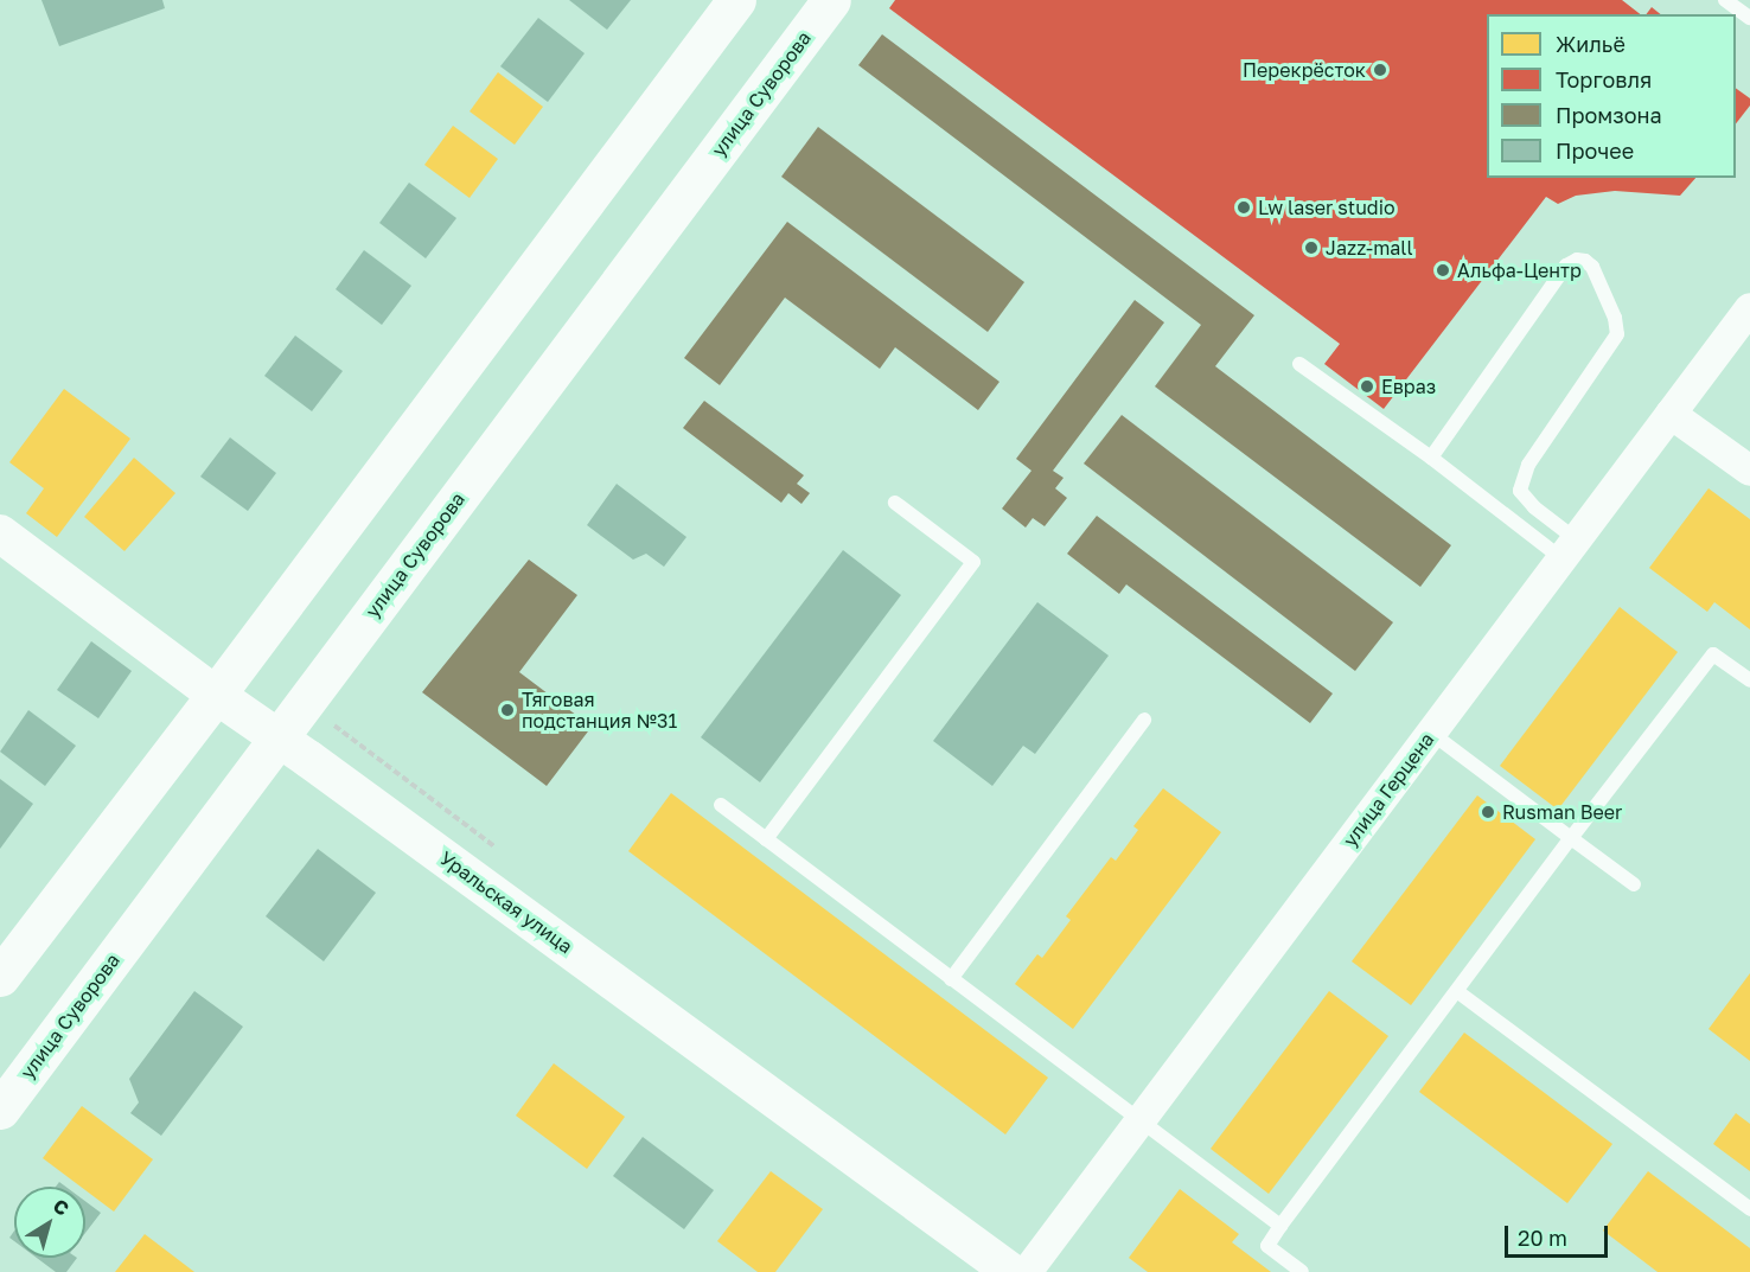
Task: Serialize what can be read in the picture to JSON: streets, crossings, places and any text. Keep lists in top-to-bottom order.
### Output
{
  "streets": {
    "main road": ["улица Суворова"],
    "street": ["улица Герцена", "Уральская улица"]
  },
  "crossings": [
    ["улица Суворова", "Уральская улица"]
  ],
  "places": [
    "Перекрёсток",
    "Lw laser studio",
    "Jazz-mall",
    "Альфа-Центр",
    "Евраз",
    "Тяговая подстанция №31",
    "Rusman Beer"
  ],
  "legend": [
    "Жильё",
    "Торговля",
    "Промзона",
    "Прочее"
  ],
  "scale_bar": "20 m",
  "north": "top right"
}
